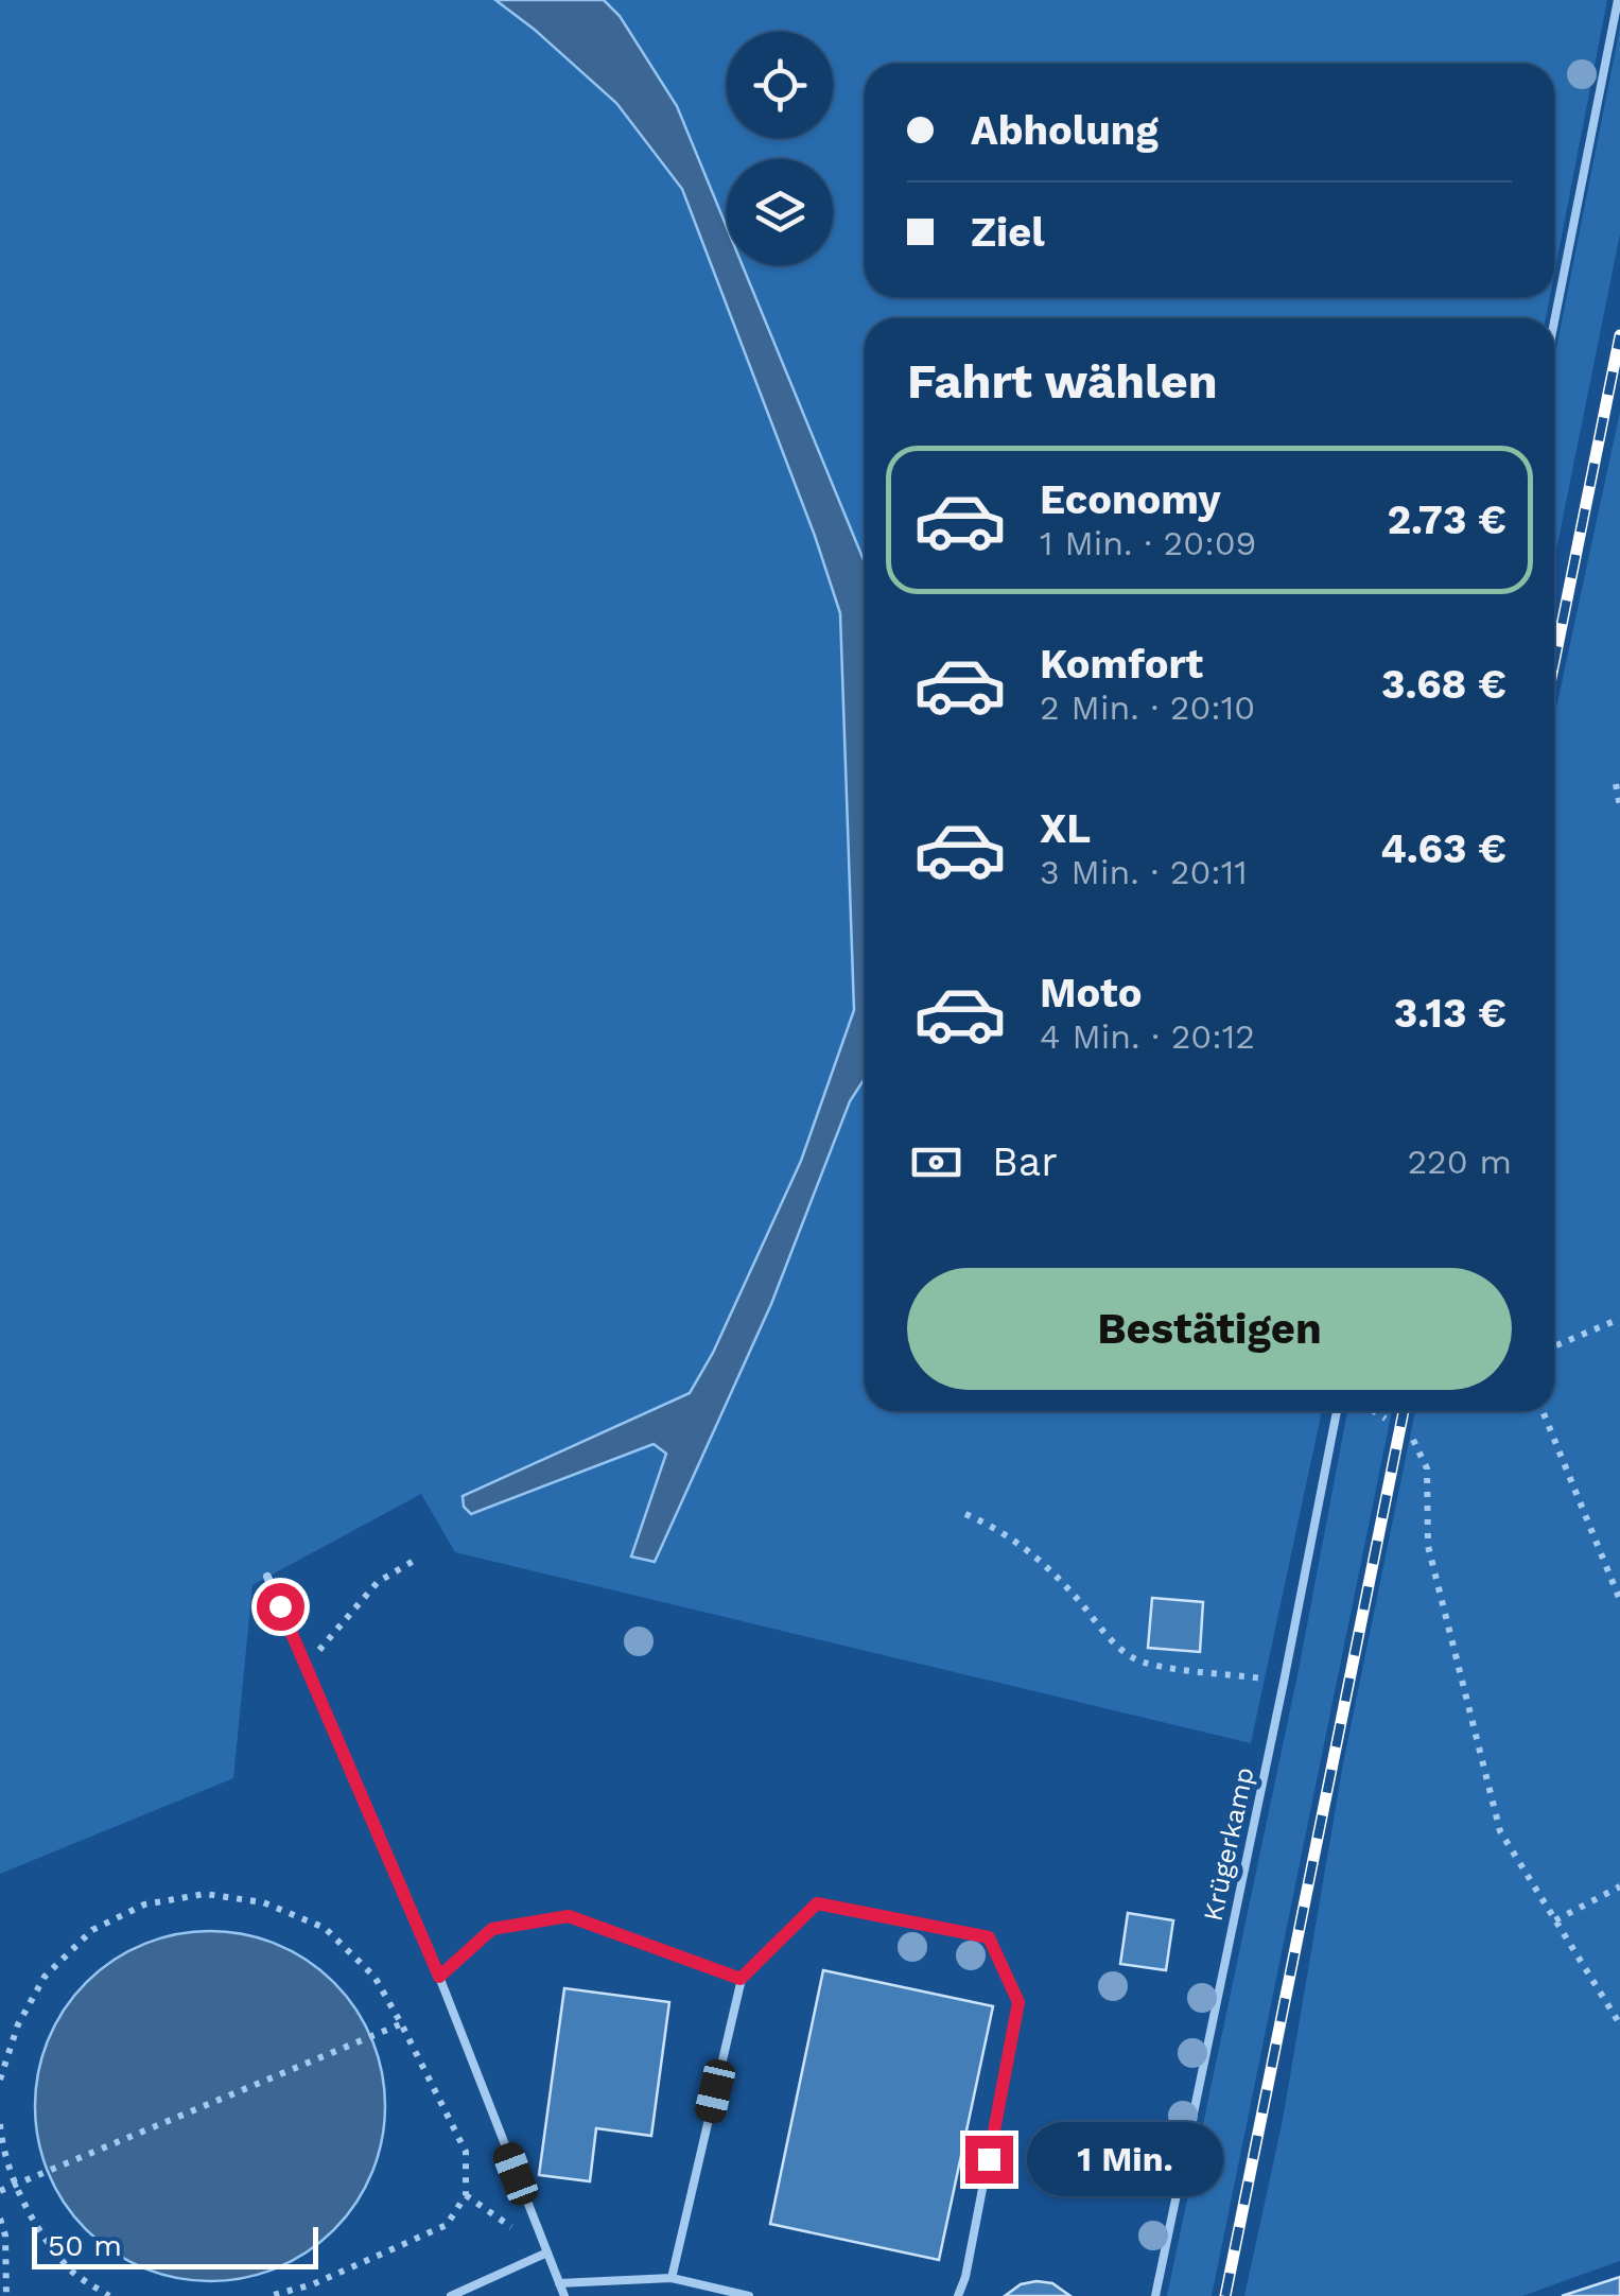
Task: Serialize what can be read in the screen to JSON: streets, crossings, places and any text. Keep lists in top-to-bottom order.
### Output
{
  "streets": {
    "lane": ["Krügerkamp"]
  },
  "scale_bar": "50 m",
  "page": {
    "banner": ["Abholung", "Ziel"],
    "heading": "Fahrt wählen",
    "list": [
      {
        "name": "Economy",
        "note": "1 Min. · 20:09",
        "value": "2.73 €"
      },
      {
        "name": "Komfort",
        "note": "2 Min. · 20:10",
        "value": "3.68 €"
      },
      {
        "name": "XL",
        "note": "3 Min. · 20:11",
        "value": "4.63 €"
      },
      {
        "name": "Moto",
        "note": "4 Min. · 20:12",
        "value": "3.13 €"
      }
    ],
    "pay": ["Bar", "220 m"],
    "buttons": "Bestätigen",
    "bubble": "1 Min.",
    "scale": "50 m"
  }
}
